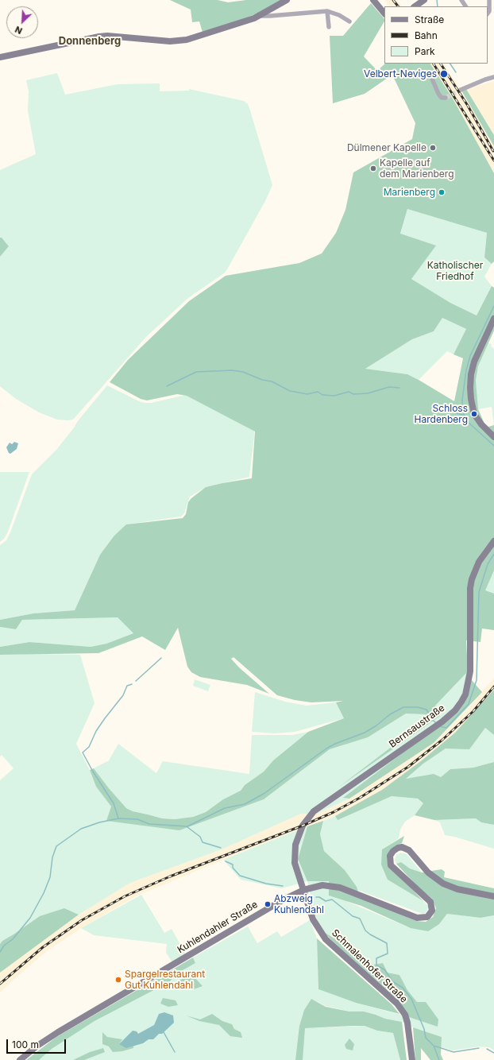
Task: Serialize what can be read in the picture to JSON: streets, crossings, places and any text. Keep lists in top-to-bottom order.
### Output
{
  "streets": {
    "main road": ["Bernsaustraße", "Kuhlendahler Straße", "Schmalenhofer Straße"]
  },
  "crossings": [
    ["Bernsaustraße", "Kuhlendahler Straße"],
    ["Bernsaustraße", "Schmalenhofer Straße"],
    ["Kuhlendahler Straße", "Schmalenhofer Straße"]
  ],
  "districts": ["Donnenberg"],
  "parks": ["Katholischer Friedhof"],
  "places": [
    "Velbert-Neviges",
    "Dülmener Kapelle",
    "Kapelle auf dem Marienberg",
    "Marienberg",
    "Schloss Hardenberg",
    "Abzweig Kuhlendahl",
    "Spargelrestaurant Gut Kuhlendahl"
  ],
  "legend": ["Straße", "Bahn", "Park"],
  "scale_bar": "100 m",
  "north": "bottom left"
}
